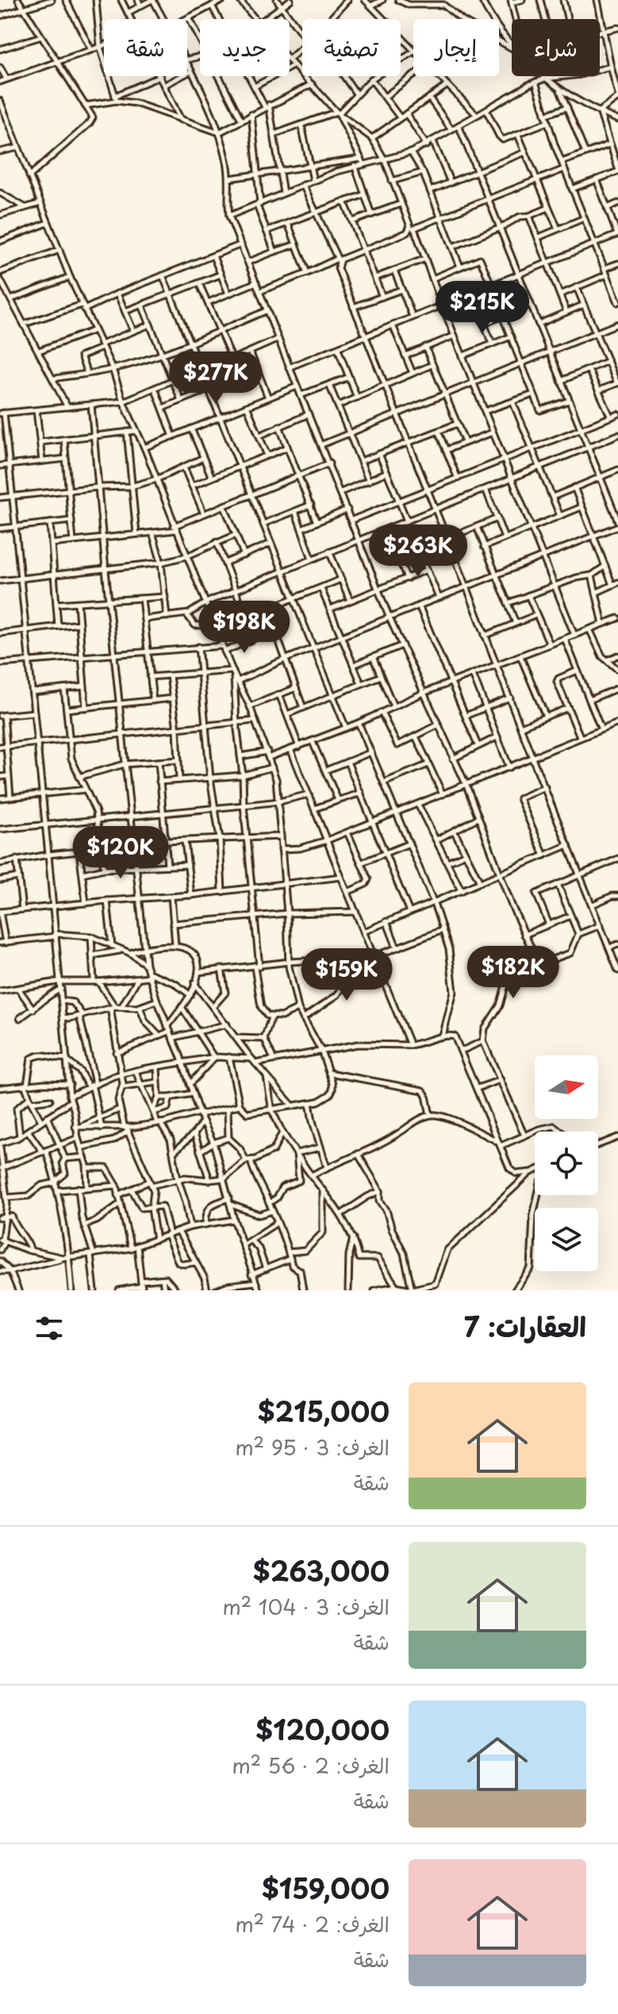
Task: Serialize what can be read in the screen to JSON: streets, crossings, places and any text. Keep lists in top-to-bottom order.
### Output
{
  "north": "right",
  "page": {
    "chip": [
      "شراء",
      "إيجار",
      "تصفية",
      "جديد",
      "شقة"
    ],
    "price": [
      "$215K",
      "$277K",
      "$263K",
      "$198K",
      "$120K",
      "$182K",
      "$159K"
    ],
    "heading": "العقارات: 7",
    "list": [
      {
        "name": "$215,000",
        "note": "الغرف: 3 · 95 m² · شقة"
      },
      {
        "name": "$263,000",
        "note": "الغرف: 3 · 104 m² · شقة"
      },
      {
        "name": "$120,000",
        "note": "الغرف: 2 · 56 m² · شقة"
      },
      {
        "name": "$159,000",
        "note": "الغرف: 2 · 74 m² · شقة"
      }
    ]
  }
}
